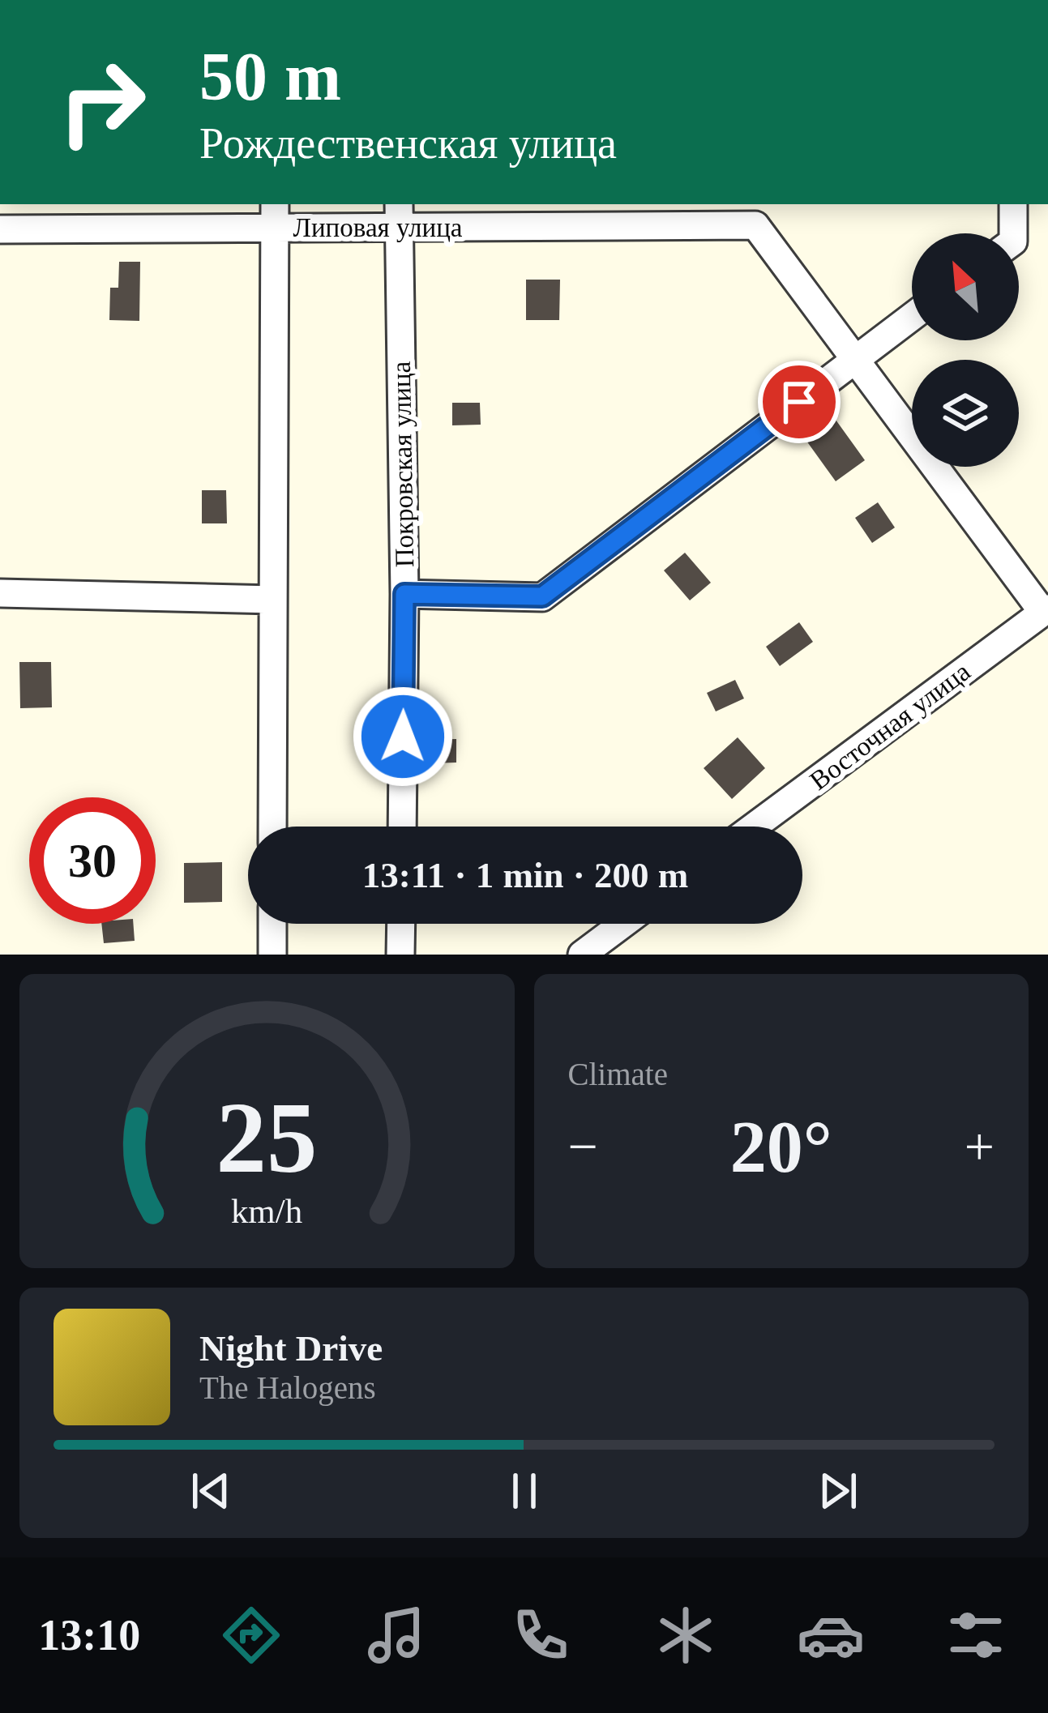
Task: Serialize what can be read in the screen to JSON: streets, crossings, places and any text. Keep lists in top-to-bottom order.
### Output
{
  "streets": {
    "street": ["Липовая улица", "Покровская улица", "Восточная улица"]
  },
  "crossings": [
    ["Липовая улица", "Покровская улица"]
  ],
  "north": "top left",
  "page": {
    "turn": ["50 m", "Рождественская улица"],
    "limit": "30",
    "trip": "13:11 · 1 min · 200 m",
    "tile": "Climate",
    "heat": ["−", "20°", "+"],
    "song": ["Night Drive", "The Halogens"],
    "tabs": "13:10",
    "gauge": ["25", "km/h"]
  }
}
